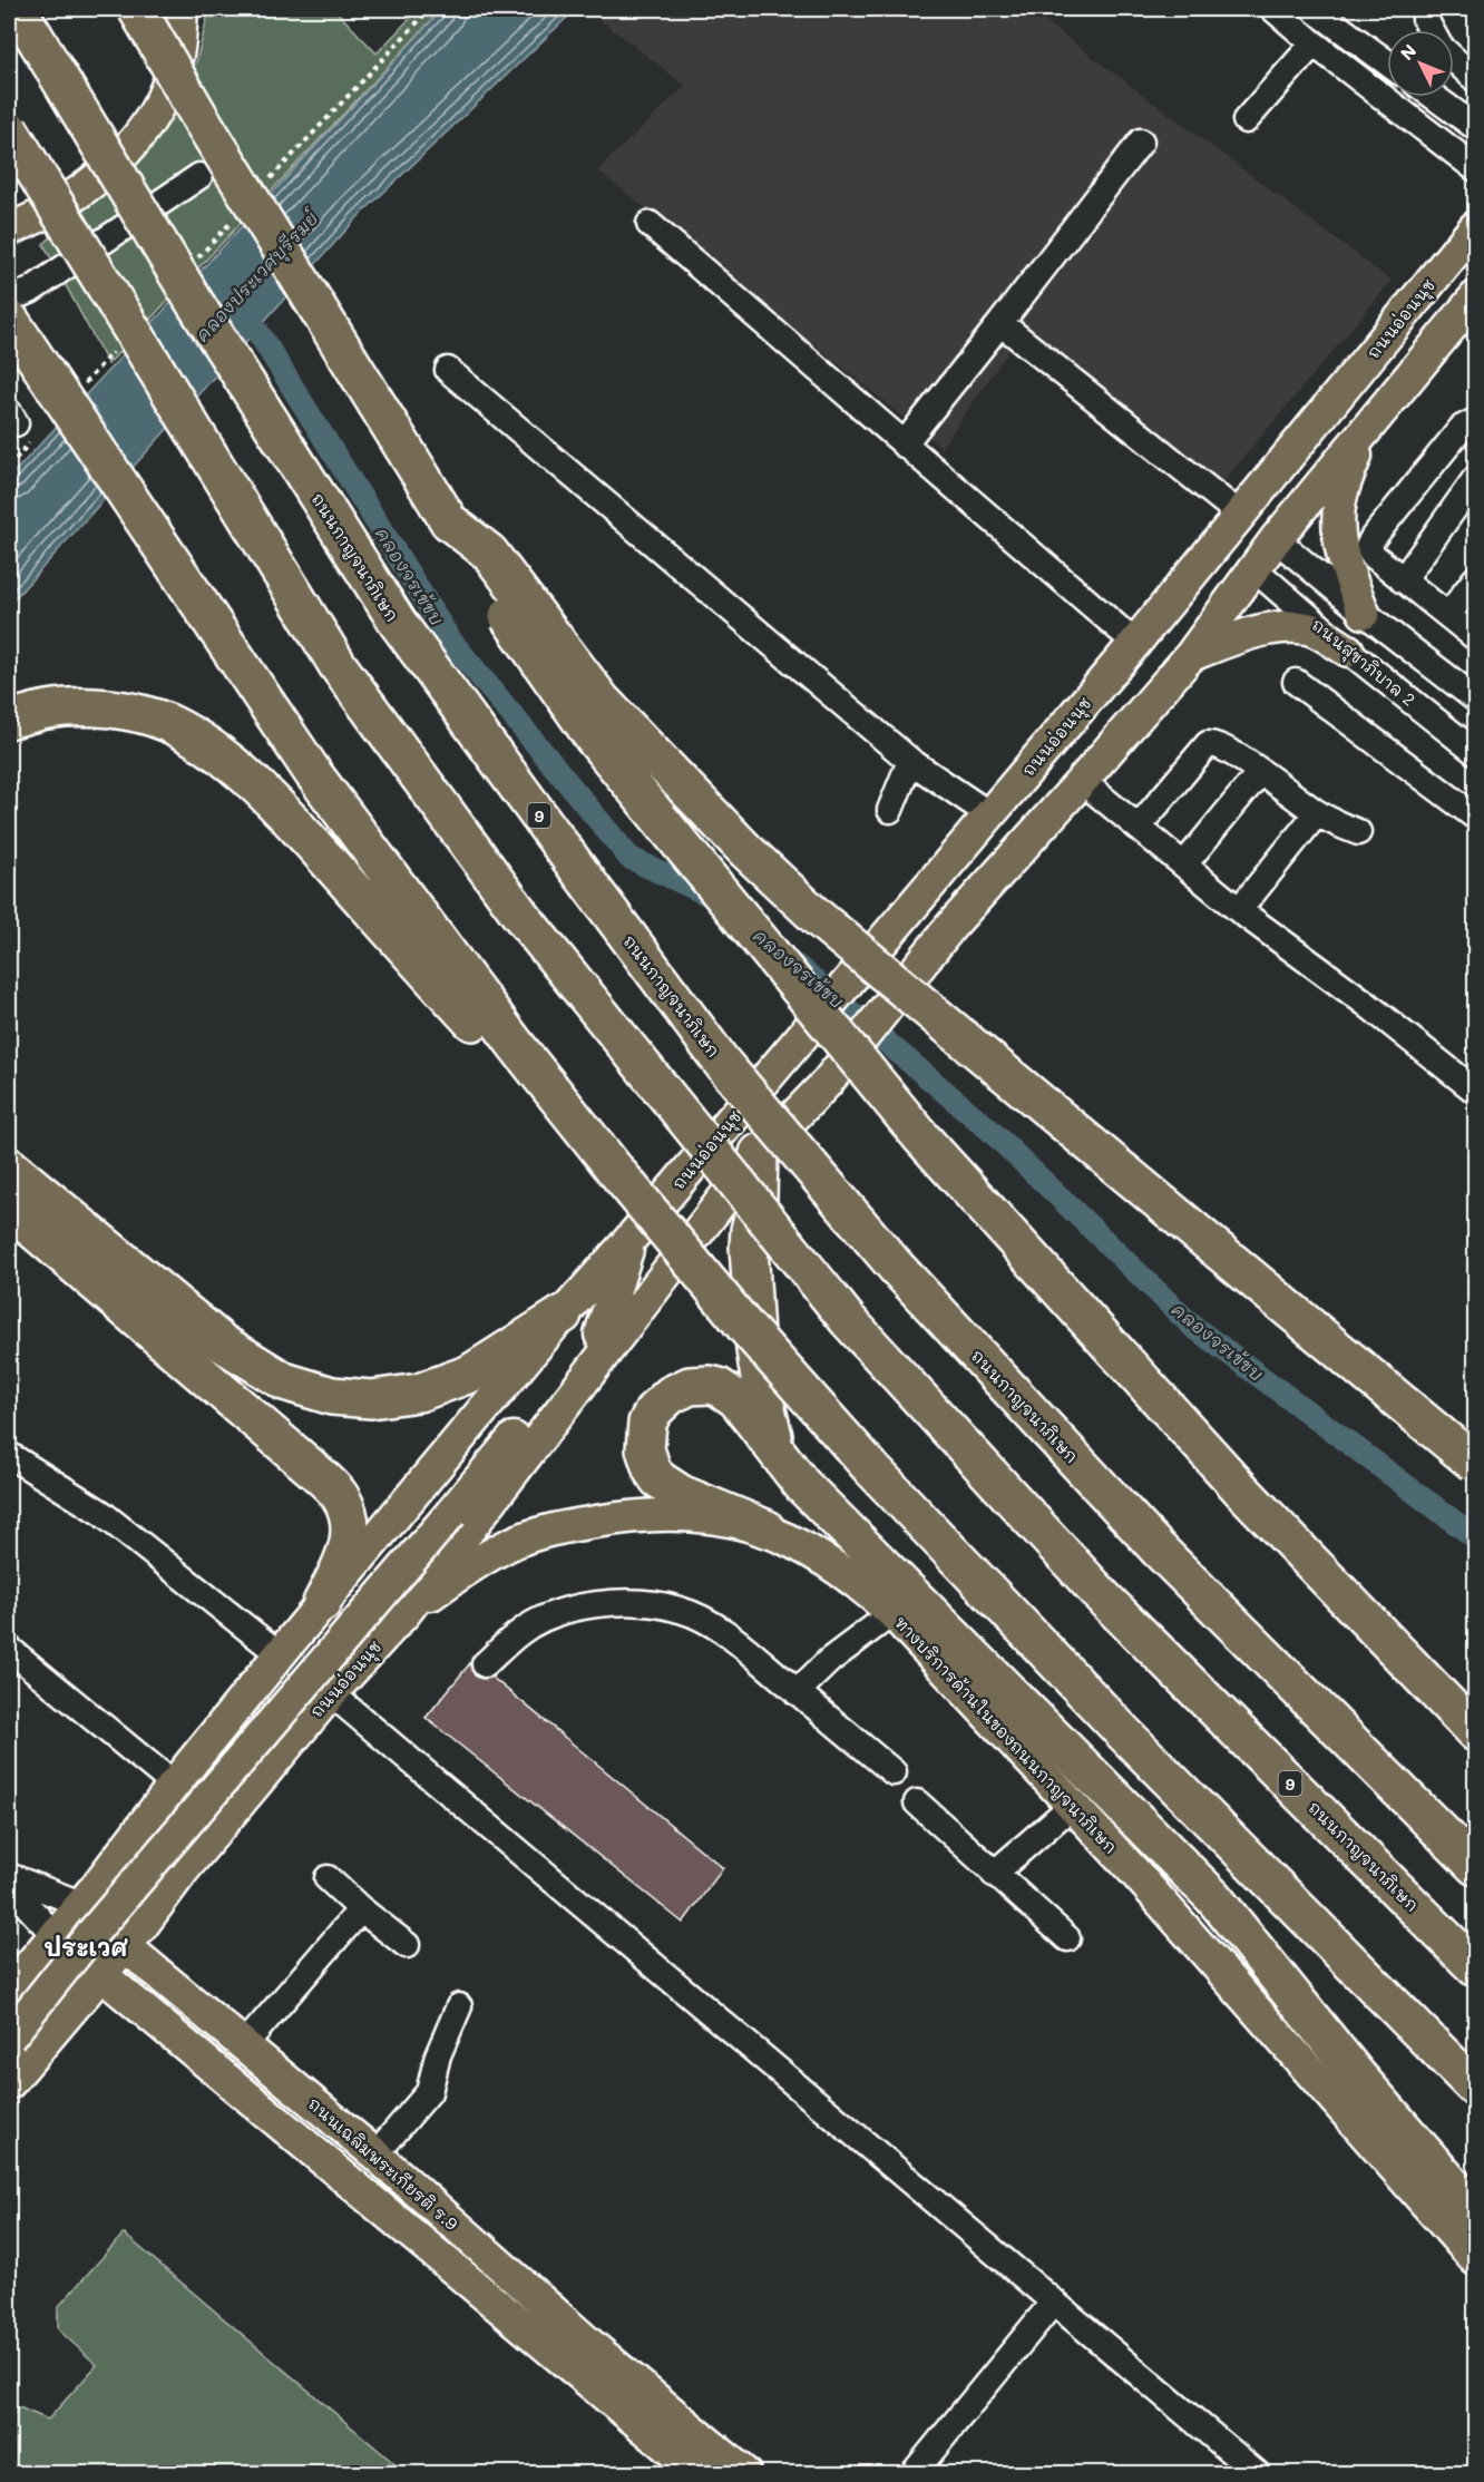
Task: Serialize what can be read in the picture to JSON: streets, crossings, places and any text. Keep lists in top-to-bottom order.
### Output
{
  "streets": {
    "highway": ["ถนนกาญจนาภิเษก", "9"],
    "main road": ["ถนนอ่อนนุช", "ทางบริการด้านในของถนนกาญจนาภิเษก", "ถนนเฉลิมพระเกียรติ ร.9"],
    "street": ["ถนนสุขาภิบาล 2"]
  },
  "crossings": [
    ["ถนนอ่อนนุช", "ถนนสุขาภิบาล 2"],
    ["ถนนอ่อนนุช", "ทางบริการด้านในของถนนกาญจนาภิเษก"],
    ["ถนนอ่อนนุช", "ถนนเฉลิมพระเกียรติ ร.9"]
  ],
  "districts": ["ประเวศ"],
  "water": ["คลองประเวศบุรีรมย์", "คลองจรเข้ขบ"],
  "north": "top left"
}
